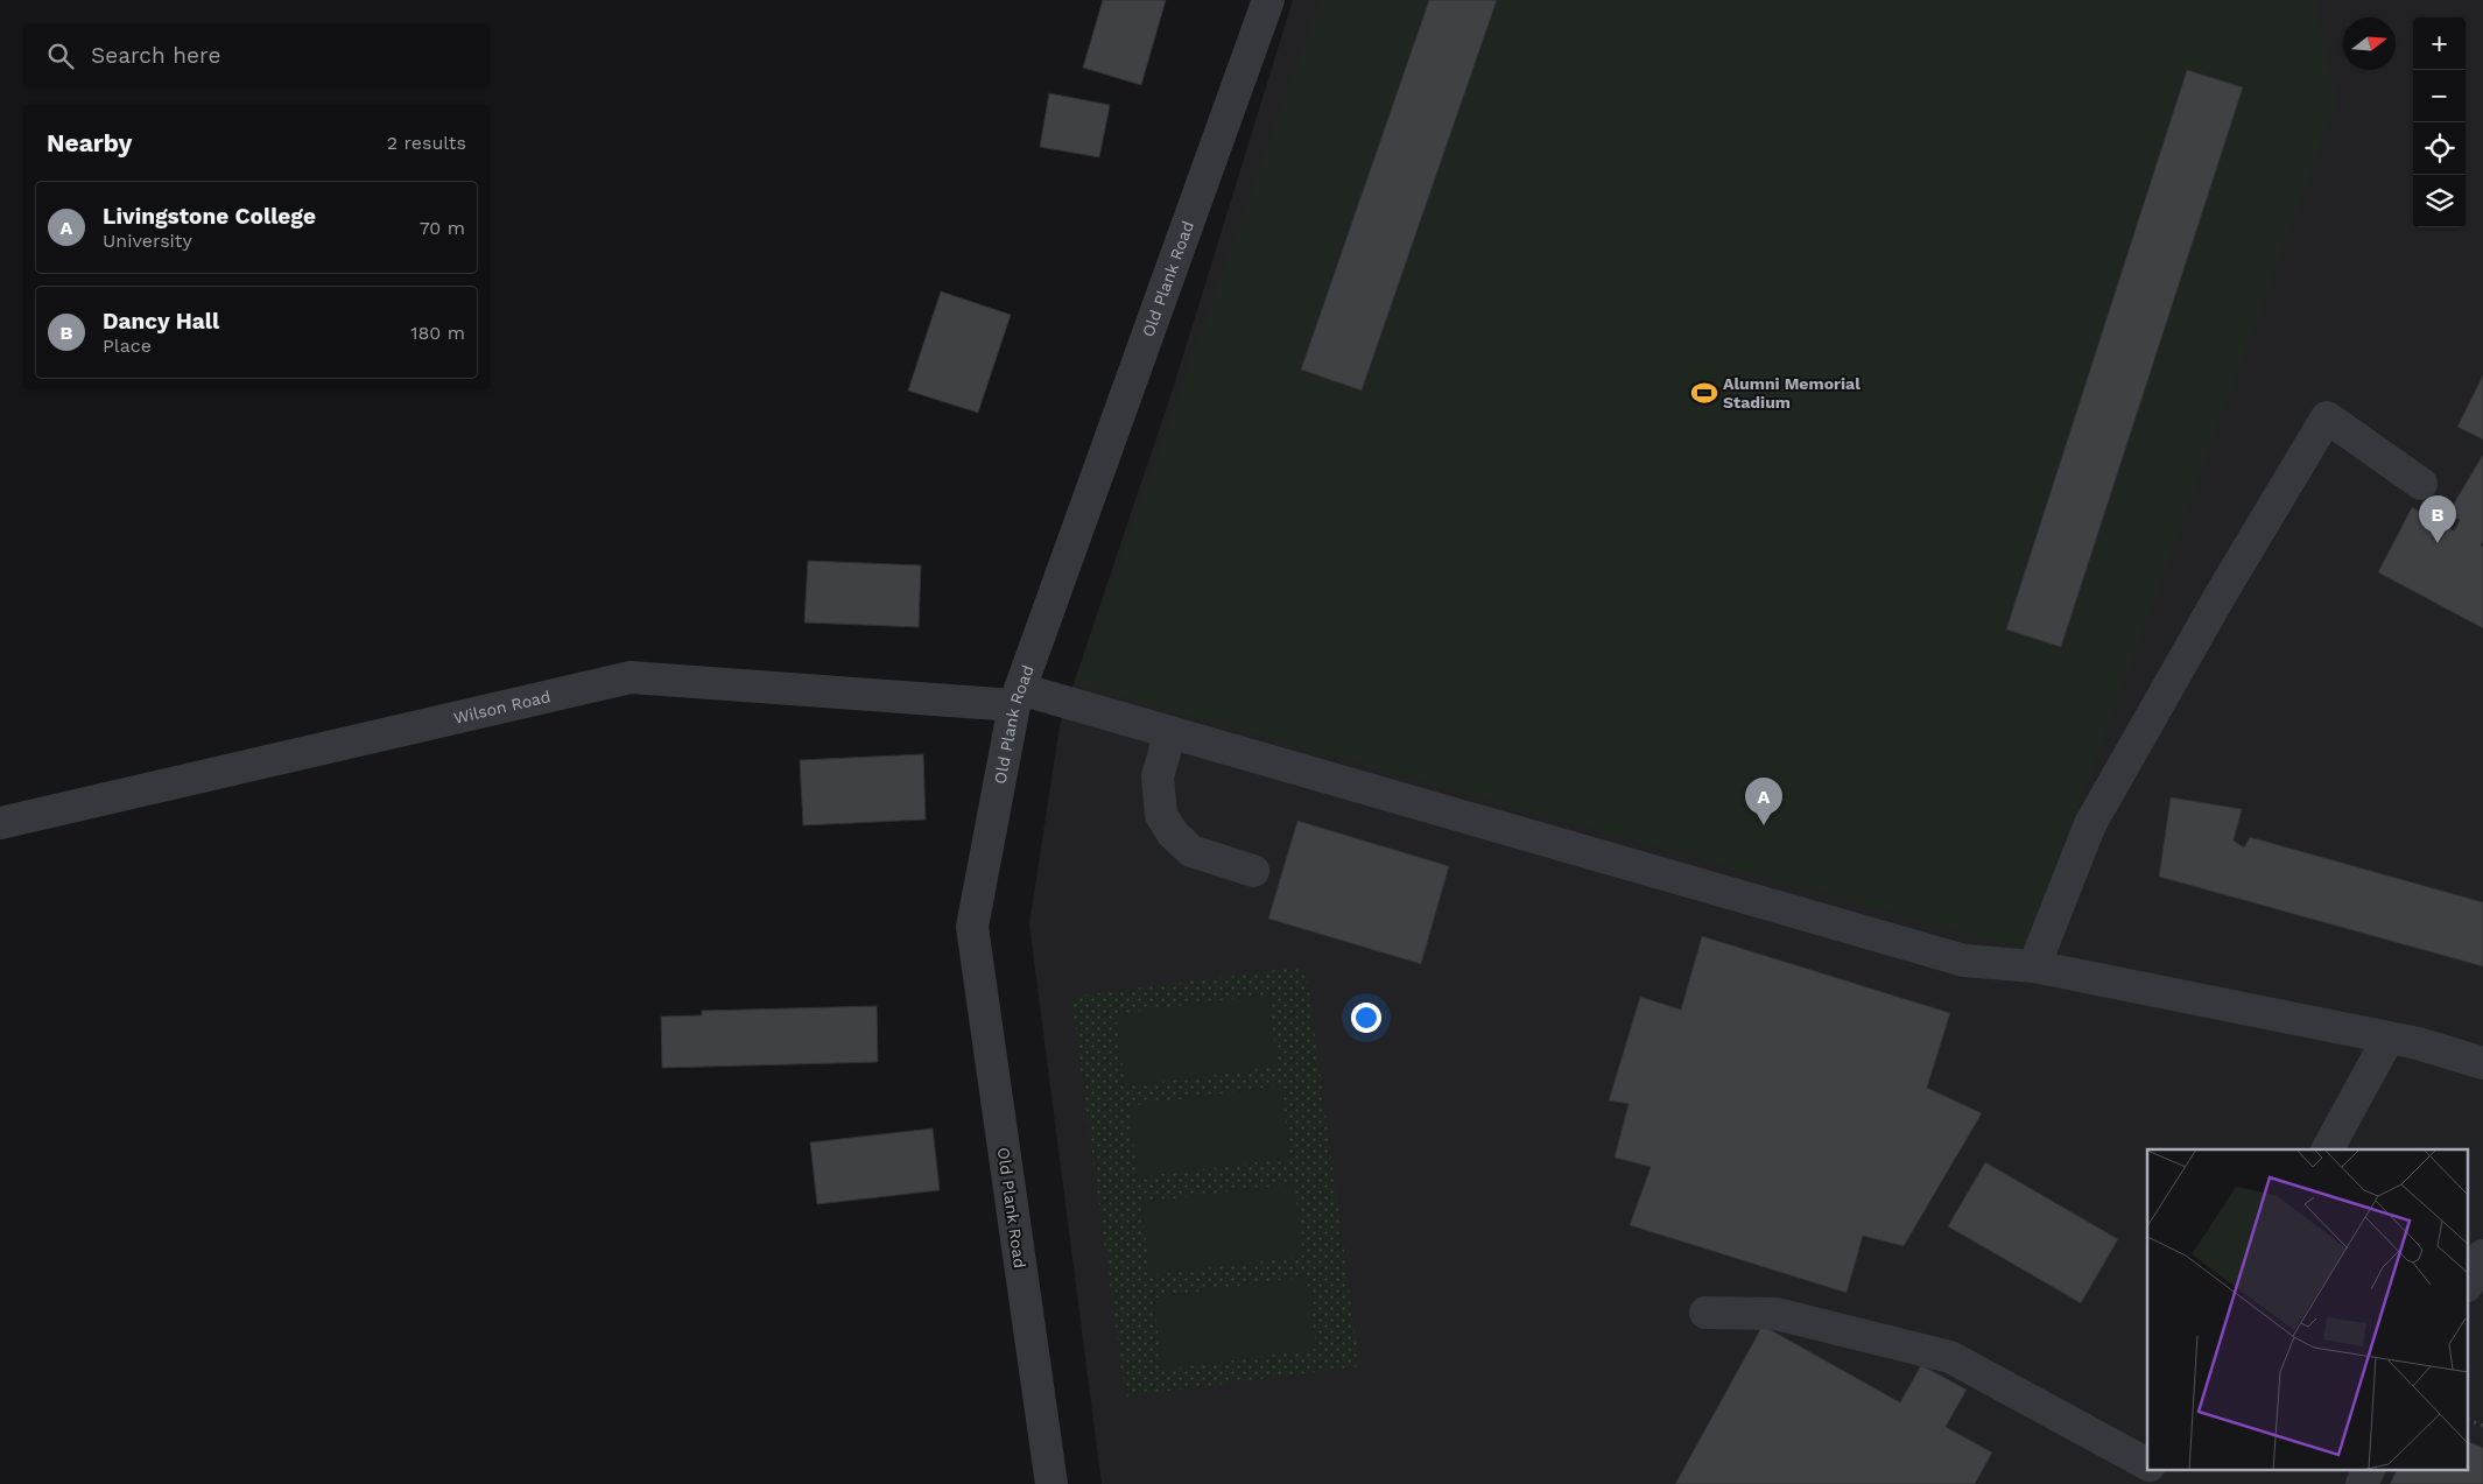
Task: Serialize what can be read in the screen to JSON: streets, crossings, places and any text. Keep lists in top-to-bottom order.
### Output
{
  "streets": {
    "street": ["Old Plank Road", "Wilson Road"]
  },
  "crossings": [
    ["Old Plank Road", "Wilson Road"]
  ],
  "places": {
    "sports": ["Alumni Memorial Stadium"]
  },
  "north": "right",
  "page": {
    "map_buttons": ["+", "−"],
    "search": "Search here",
    "heading": ["Nearby", "2 results"],
    "list": [
      {
        "mark": "A",
        "name": "Livingstone College",
        "note": "University",
        "value": "70 m"
      },
      {
        "mark": "B",
        "name": "Dancy Hall",
        "note": "Place",
        "value": "180 m"
      }
    ],
    "pins": ["B", "A"]
  }
}
